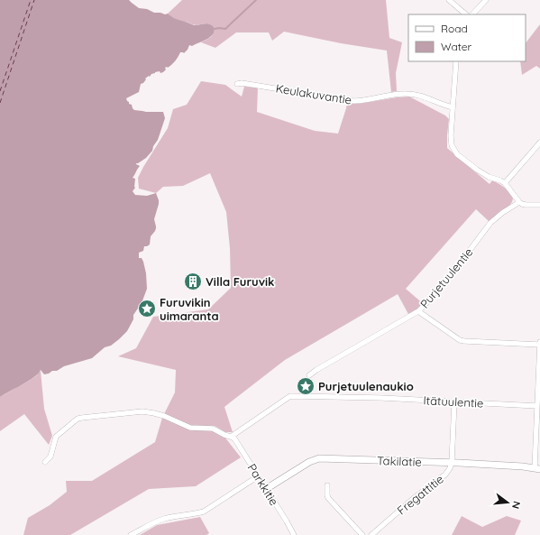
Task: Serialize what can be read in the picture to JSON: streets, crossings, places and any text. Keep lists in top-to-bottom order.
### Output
{
  "streets": {
    "street": [
      "Keulakuvantie",
      "Purjetuulentie",
      "Itätuulentie",
      "Takilatie",
      "Parkkitie",
      "Fregattitie"
    ]
  },
  "crossings": [
    ["Itätuulentie", "Parkkitie"],
    ["Itätuulentie", "Fregattitie"],
    ["Takilatie", "Parkkitie"],
    ["Takilatie", "Fregattitie"]
  ],
  "places": {
    "building": ["Villa Furuvik"],
    "place": ["Furuvikin uimaranta", "Purjetuulenaukio"]
  },
  "legend": ["Road", "Water"],
  "north": "right"
}
